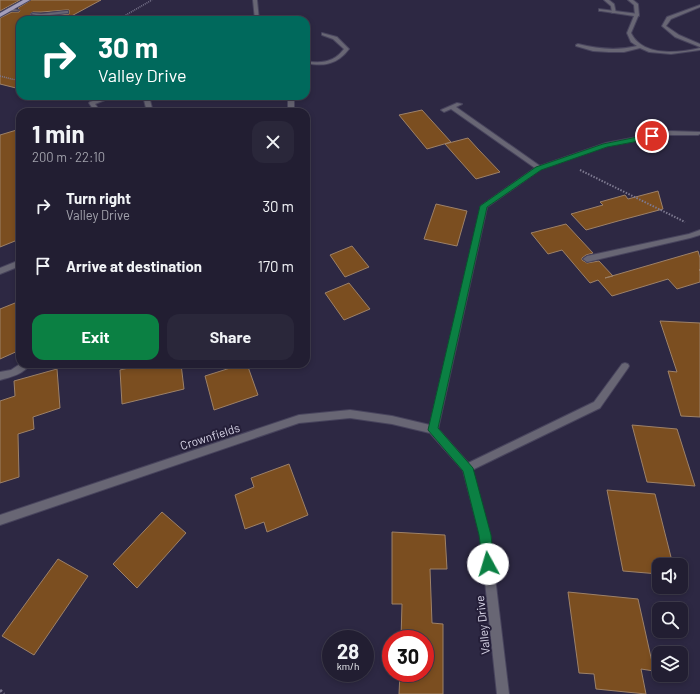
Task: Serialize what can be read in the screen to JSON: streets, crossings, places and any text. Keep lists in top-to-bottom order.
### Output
{
  "streets": {
    "street": ["Crownfields", "Valley Drive"]
  },
  "crossings": [
    ["Crownfields", "Valley Drive"]
  ],
  "page": {
    "turn": ["30 m", "Valley Drive"],
    "heading": ["1 min", "200 m · 22:10"],
    "list": [
      {
        "name": "Turn right",
        "note": "Valley Drive",
        "value": "30 m"
      },
      {
        "name": "Arrive at destination",
        "value": "170 m"
      }
    ],
    "buttons": ["Exit", "Share"],
    "speed": "28 km/h",
    "limit": "30"
  }
}
